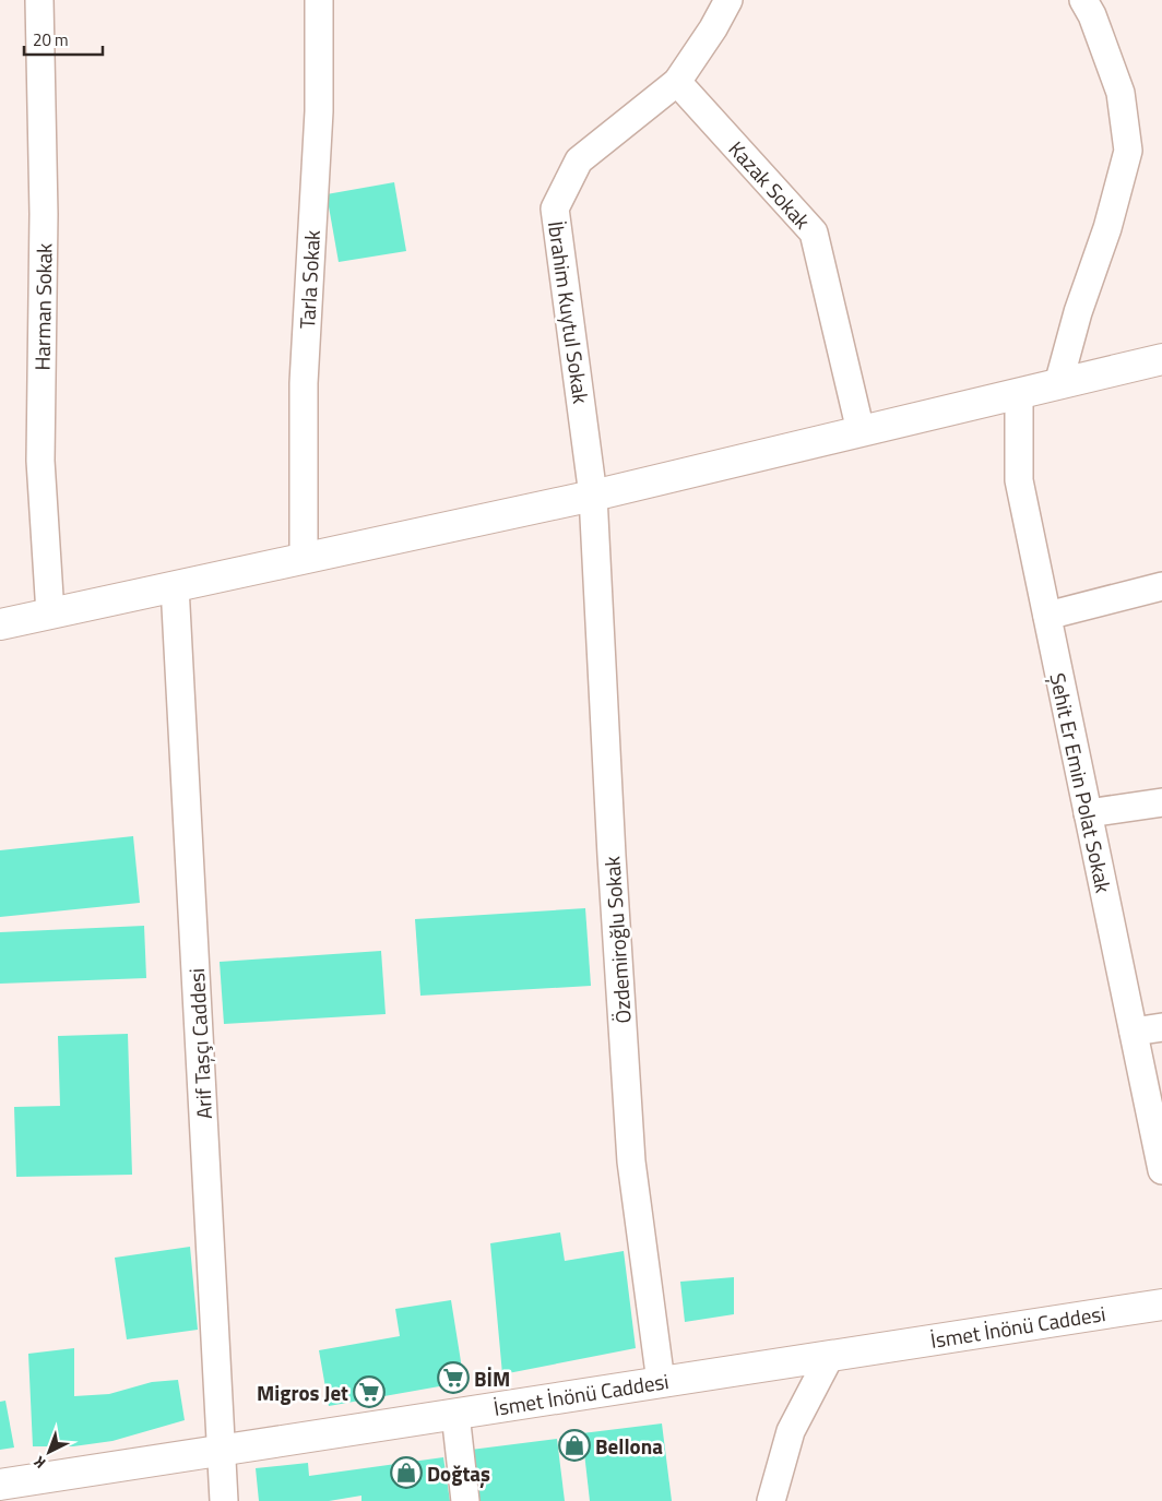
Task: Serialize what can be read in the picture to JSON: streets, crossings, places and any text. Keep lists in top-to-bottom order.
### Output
{
  "streets": {
    "main road": ["İsmet İnönü Caddesi"],
    "street": [
      "Kazak Sokak",
      "Tarla Sokak",
      "Harman Sokak",
      "İbrahim Kuytul Sokak",
      "Şehit Er Emin Polat Sokak",
      "Özdemiroğlu Sokak",
      "Arif Taşçı Caddesi"
    ]
  },
  "crossings": [
    ["Kazak Sokak", "İbrahim Kuytul Sokak"],
    ["İbrahim Kuytul Sokak", "Özdemiroğlu Sokak"],
    ["Özdemiroğlu Sokak", "İsmet İnönü Caddesi"],
    ["Arif Taşçı Caddesi", "İsmet İnönü Caddesi"]
  ],
  "places": {
    "supermarket": ["BİM", "Migros Jet"],
    "shop": ["Bellona", "Doğtaş"]
  },
  "scale_bar": "20 m",
  "north": "bottom left"
}
